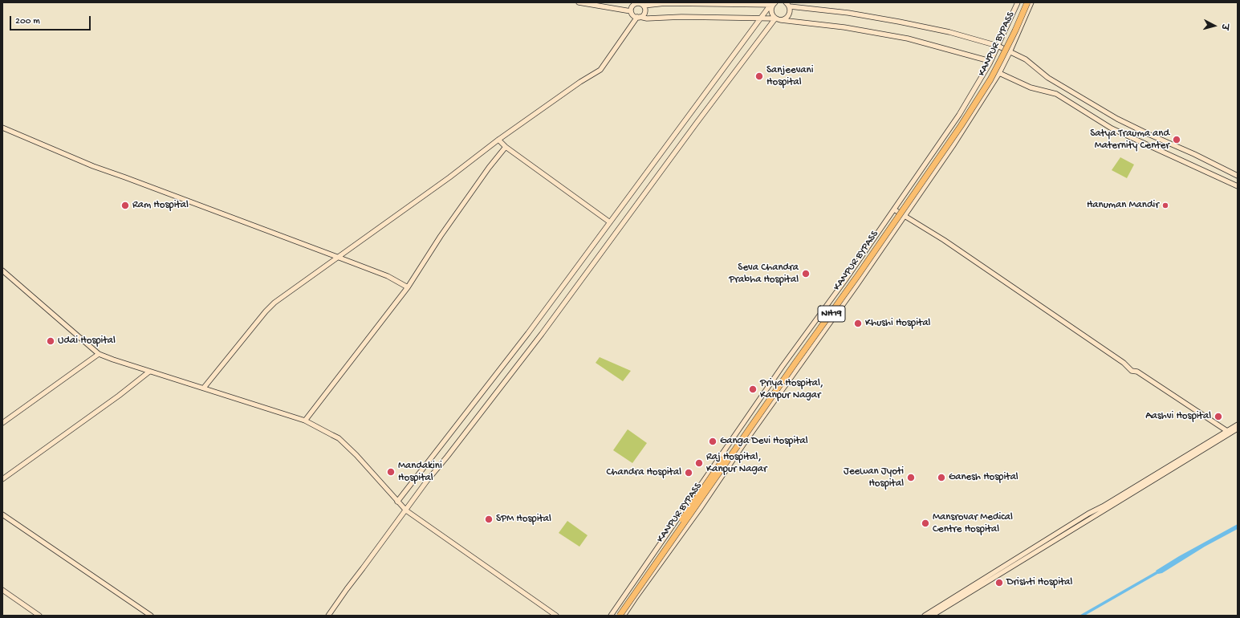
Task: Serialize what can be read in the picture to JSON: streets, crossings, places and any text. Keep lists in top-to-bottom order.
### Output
{
  "streets": {
    "highway": ["KANPUR BYPASS", "NH19"]
  },
  "places": [
    "Sanjeevani Hospital",
    "Satya Trauma and Maternity Center",
    "Ram Hospital",
    "Hanuman Mandir",
    "Seva Chandra Prabha Hospital",
    "Khushi Hospital",
    "Udai Hospital",
    "Priya Hospital, Kanpur Nagar",
    "Aashvi Hospital",
    "Ganga Devi Hospital",
    "Raj Hospital, Kanpur Nagar",
    "Mandakini Hospital",
    "Chandra Hospital",
    "Jeewan Jyoti Hospital",
    "Ganesh Hospital",
    "SPM Hospital",
    "Mansrovar Medical Centre Hospital",
    "Drishti Hospital"
  ],
  "scale_bar": "200 m",
  "north": "right"
}
